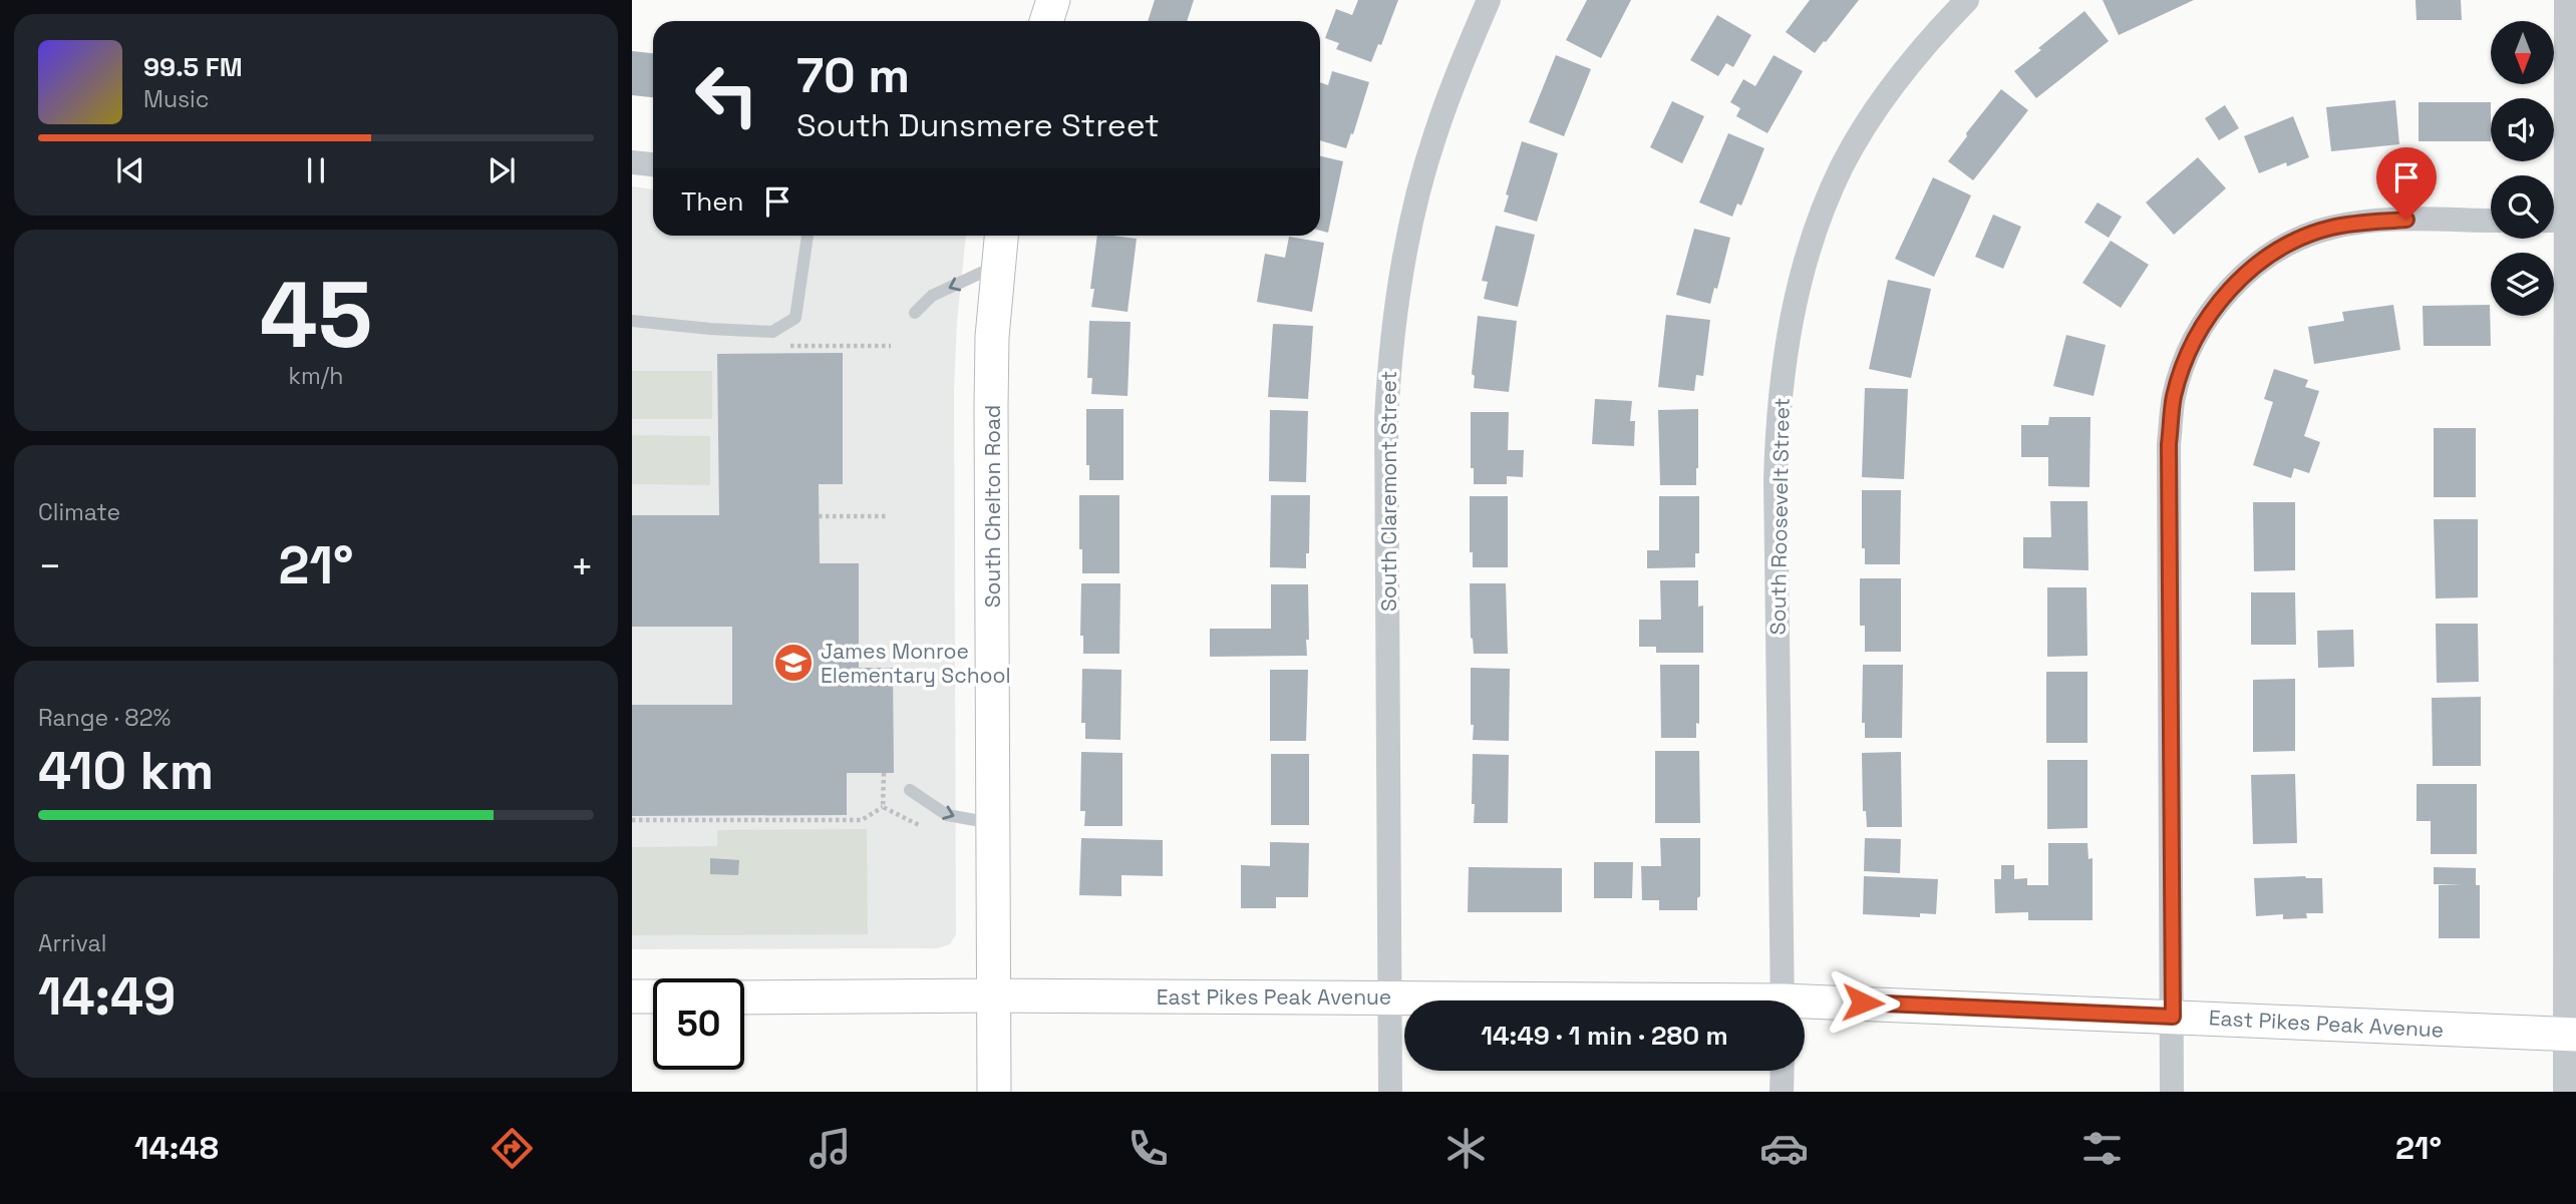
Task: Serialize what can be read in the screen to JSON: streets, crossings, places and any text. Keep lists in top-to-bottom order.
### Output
{
  "streets": {
    "main road": ["South Chelton Road", "East Pikes Peak Avenue"],
    "street": ["South Claremont Street", "South Roosevelt Street"]
  },
  "crossings": [
    ["South Claremont Street", "East Pikes Peak Avenue"],
    ["South Chelton Road", "East Pikes Peak Avenue"]
  ],
  "places": {
    "school or university": ["James Monroe Elementary School"]
  },
  "north": "bottom",
  "page": {
    "turn": ["70 m", "South Dunsmere Street"],
    "song": ["99.5 FM", "Music"],
    "then": "Then",
    "tile": [
      ["45", "km/h"],
      "Climate",
      ["Range · 82%", "410 km"],
      ["Arrival", "14:49"]
    ],
    "heat": ["−", "21°", "+"],
    "limit": "50",
    "trip": "14:49 · 1 min · 280 m",
    "tabs": ["14:48", "21°"]
  }
}
